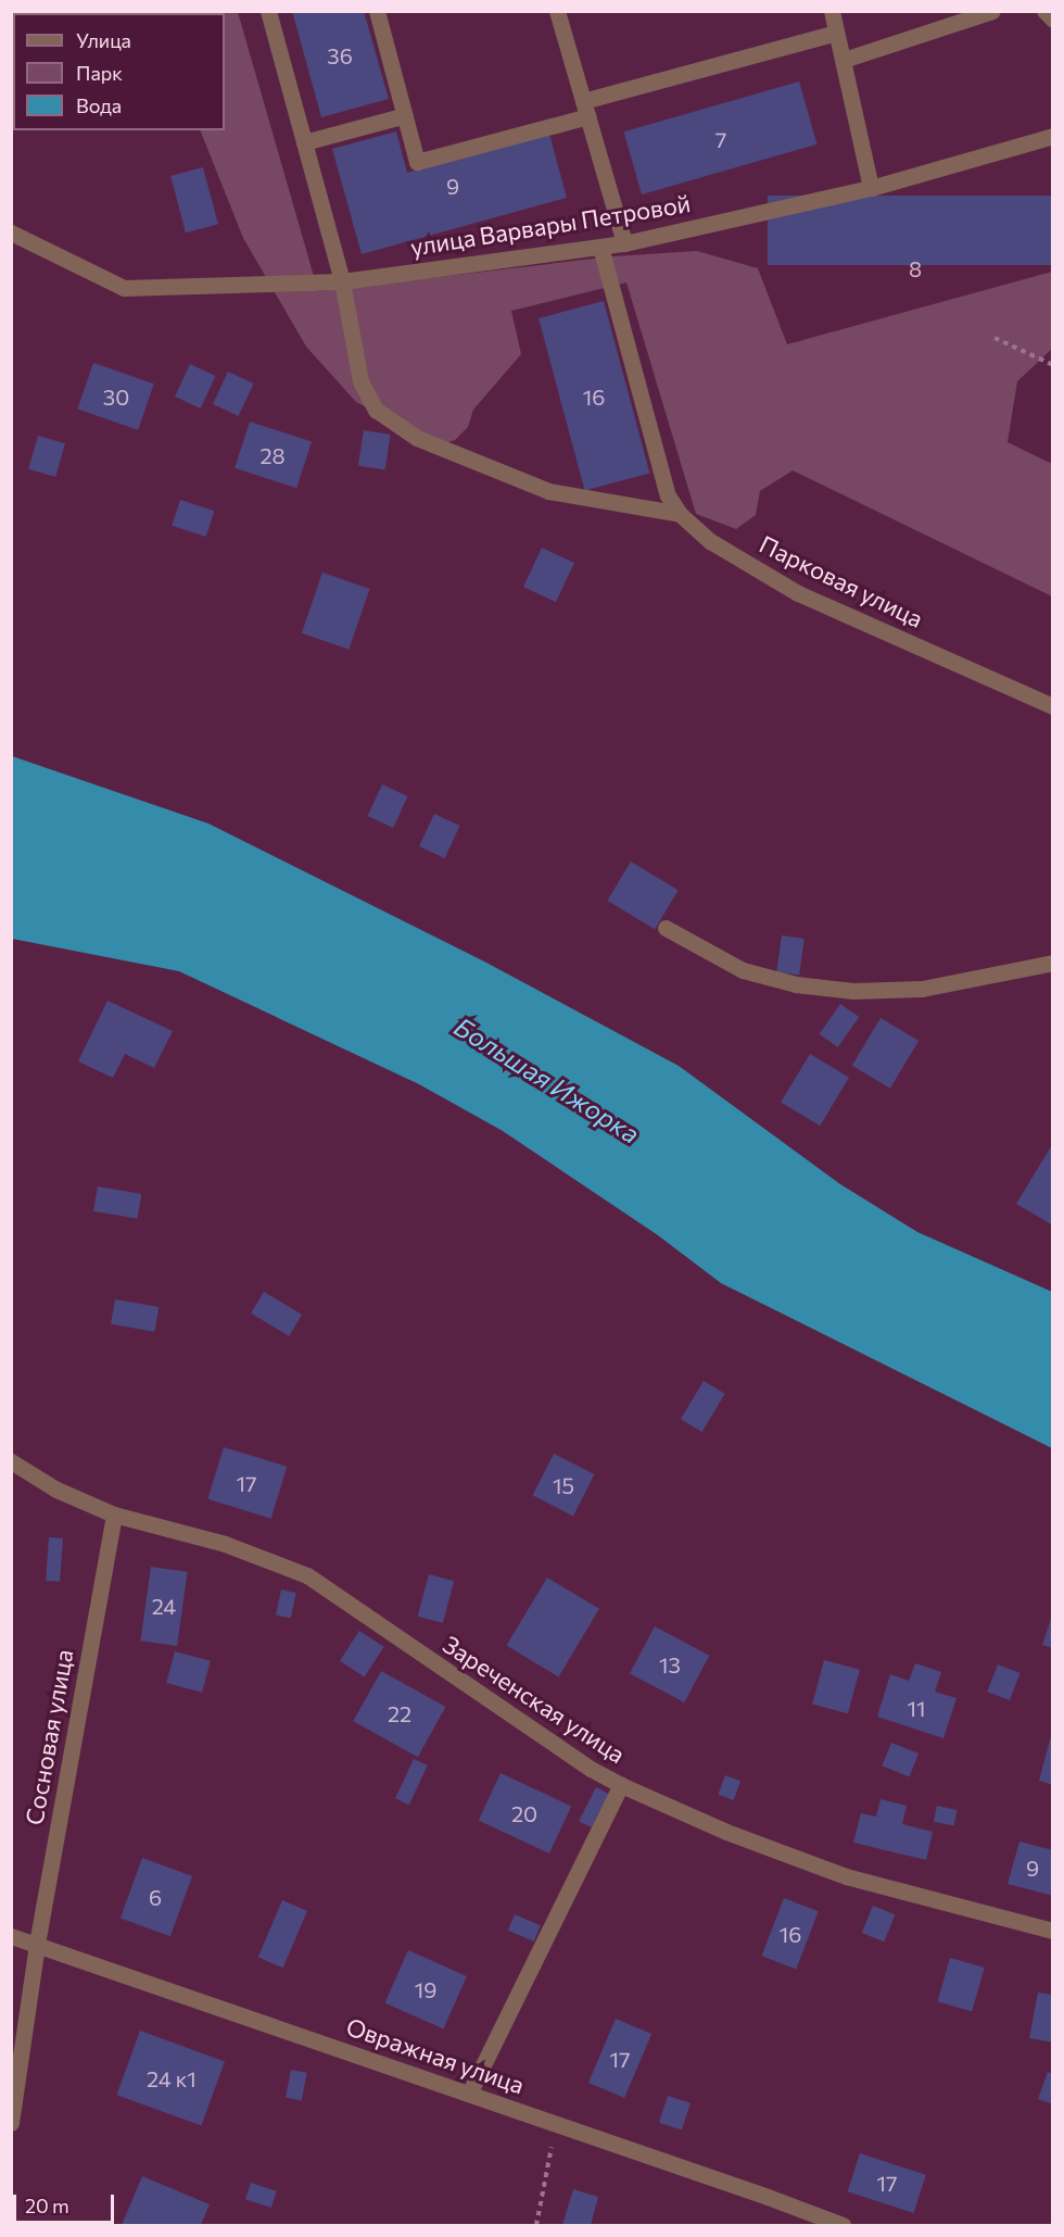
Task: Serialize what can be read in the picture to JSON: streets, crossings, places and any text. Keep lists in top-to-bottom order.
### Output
{
  "streets": {
    "street": [
      "улица Варвары Петровой",
      "Парковая улица",
      "Зареченская улица",
      "Сосновая улица",
      "Овражная улица"
    ]
  },
  "crossings": [
    ["Зареченская улица", "Сосновая улица"],
    ["Сосновая улица", "Овражная улица"]
  ],
  "water": ["Большая Ижорка"],
  "house_numbers": [
    "36",
    "7",
    "9",
    "8",
    "30",
    "16",
    "28",
    "17",
    "15",
    "24",
    "13",
    "11",
    "22",
    "20",
    "9",
    "6",
    "16",
    "19",
    "17",
    "24 к1",
    "17"
  ],
  "legend": ["Улица", "Парк", "Вода"],
  "scale_bar": "20 m"
}
